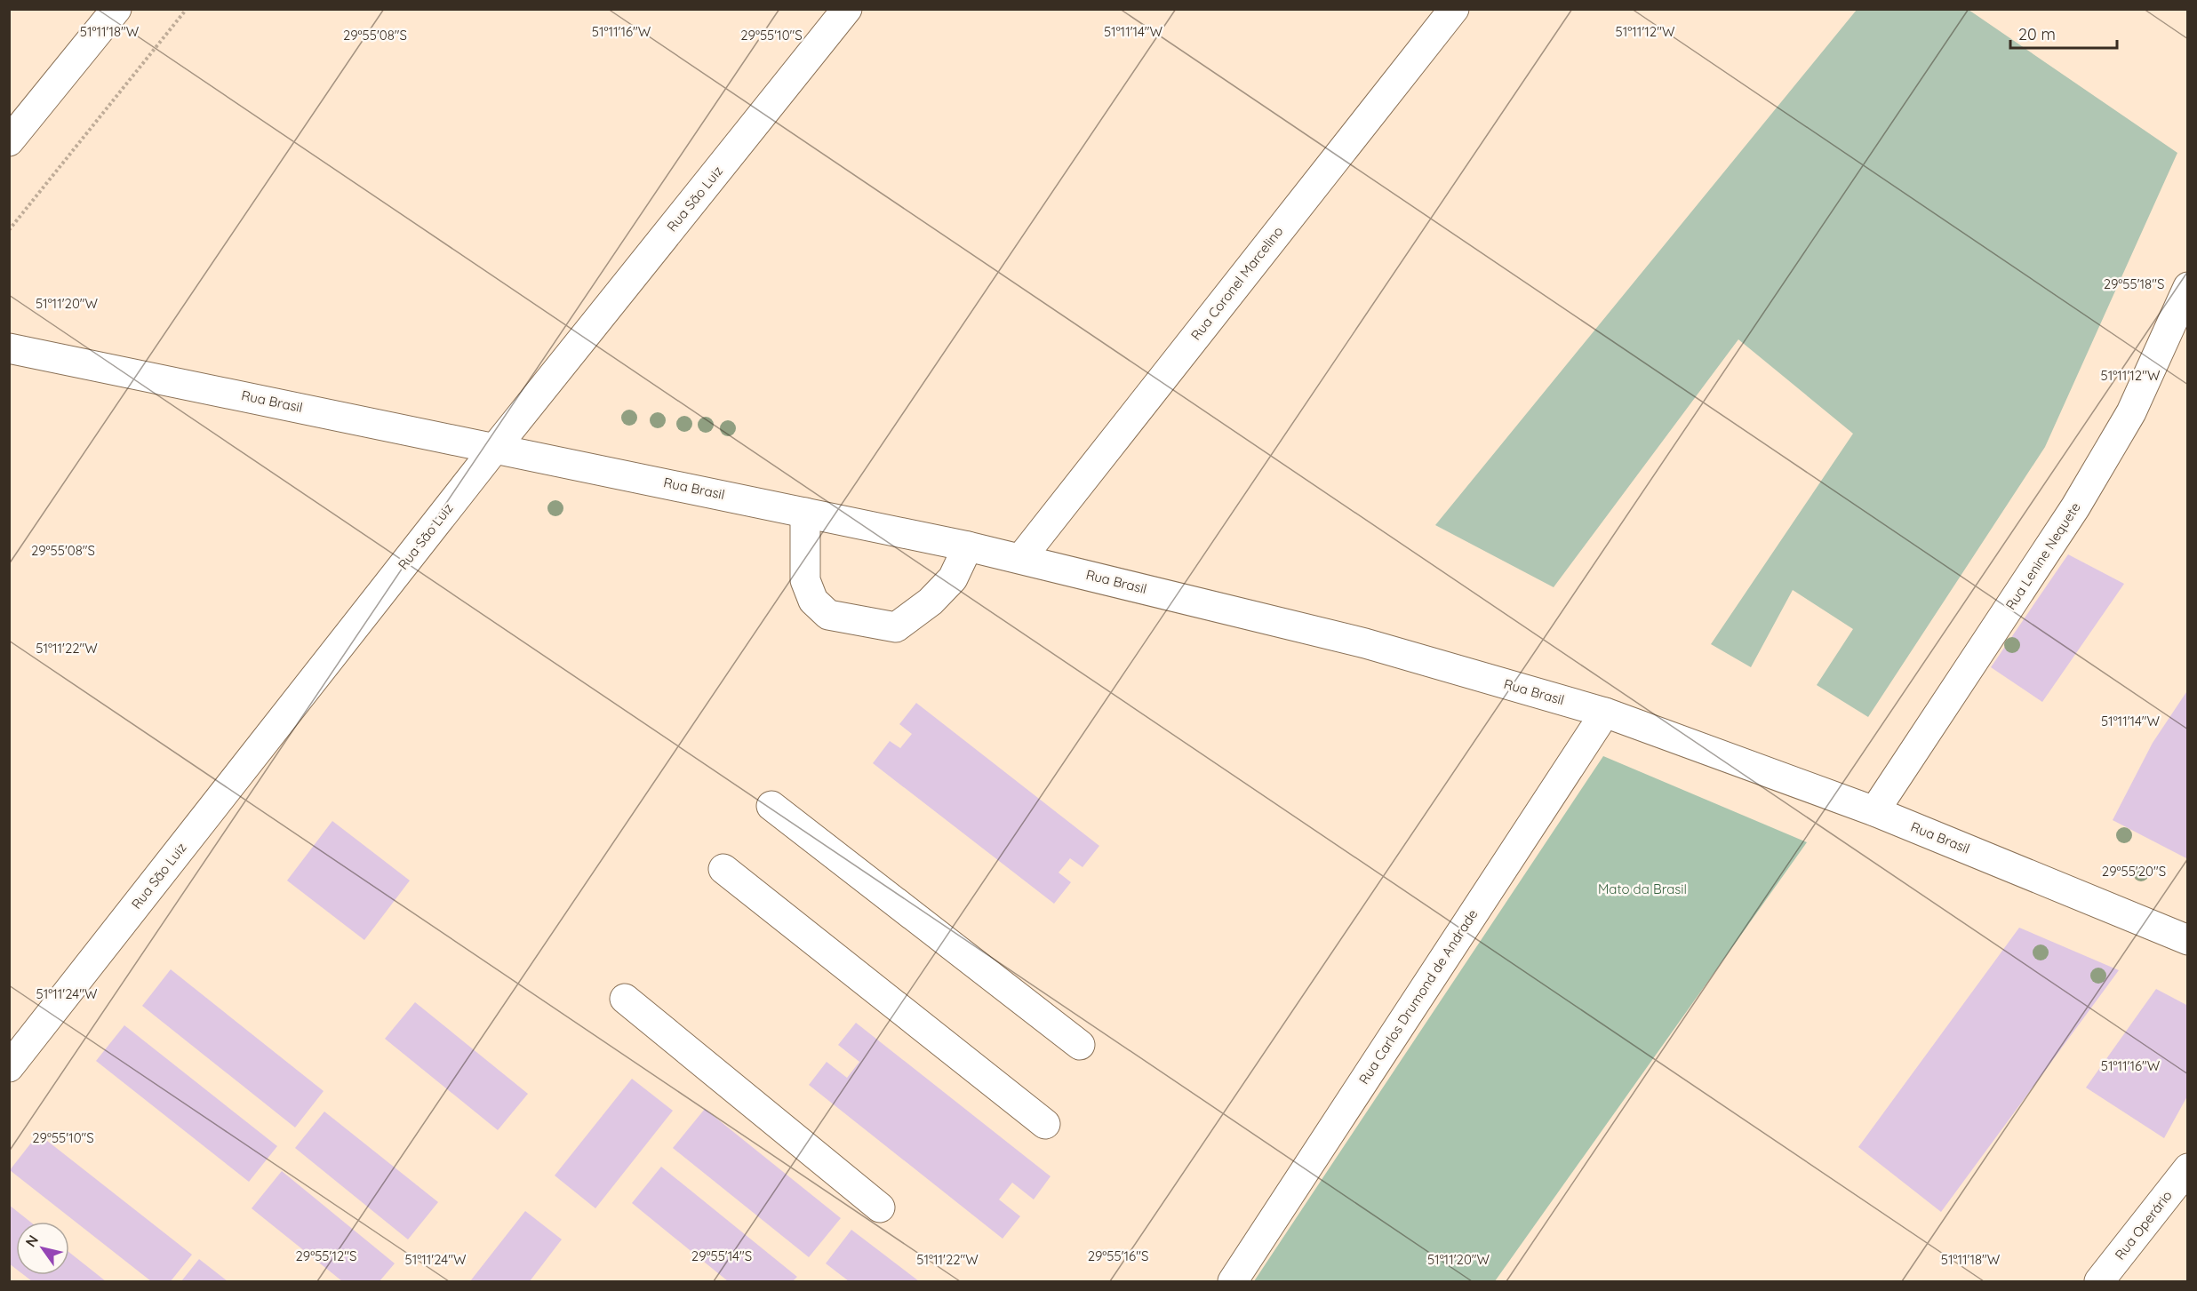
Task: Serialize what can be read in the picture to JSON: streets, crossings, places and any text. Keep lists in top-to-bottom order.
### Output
{
  "streets": {
    "street": [
      "Rua São Luiz",
      "Rua Coronel Marcelino",
      "Rua Brasil",
      "Rua Lenine Nequete",
      "Rua Carlos Drumond de Andrade",
      "Rua Operário"
    ]
  },
  "crossings": [
    ["Rua São Luiz", "Rua Brasil"],
    ["Rua Coronel Marcelino", "Rua Brasil"],
    ["Rua Brasil", "Rua Lenine Nequete"],
    ["Rua Brasil", "Rua Carlos Drumond de Andrade"]
  ],
  "parks": ["Mato da Brasil"],
  "scale_bar": "20 m",
  "north": "top left",
  "coordinates": [
    "51°11'18\"W",
    "51°11'16\"W",
    "51°11'14\"W",
    "51°11'12\"W",
    "29°55'08\"S",
    "29°55'10\"S",
    "29°55'18\"S",
    "51°11'20\"W",
    "51°11'22\"W",
    "29°55'20\"S",
    "51°11'24\"W",
    "29°55'12\"S",
    "29°55'14\"S",
    "29°55'16\"S"
  ]
}
